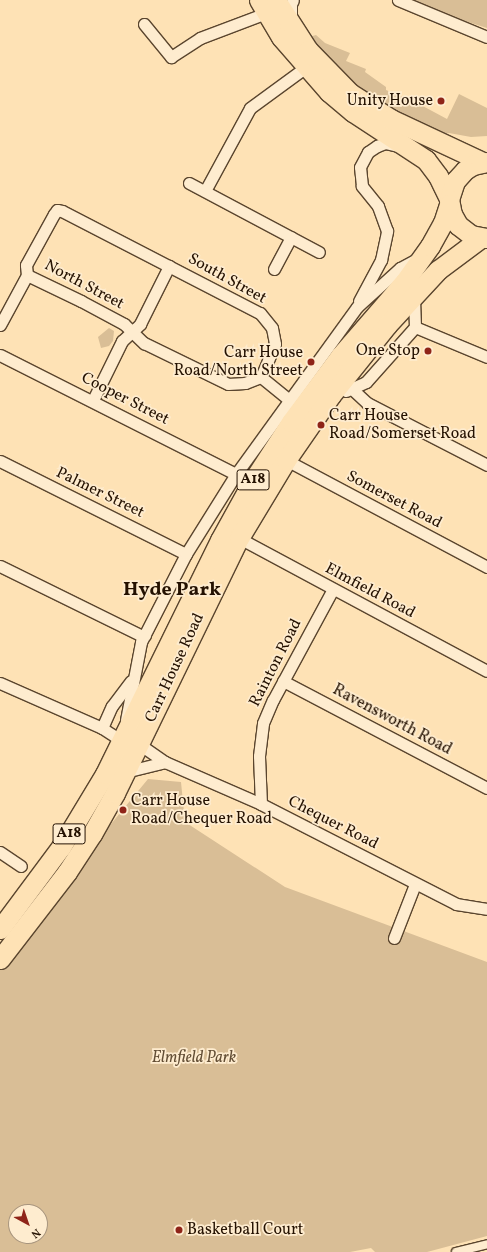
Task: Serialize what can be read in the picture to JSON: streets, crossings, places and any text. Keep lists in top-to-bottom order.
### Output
{
  "streets": {
    "highway": ["A18", "Carr House Road"],
    "street": [
      "South Street",
      "North Street",
      "Cooper Street",
      "Palmer Street",
      "Somerset Road",
      "Elmfield Road",
      "Rainton Road",
      "Ravensworth Road",
      "Chequer Road"
    ]
  },
  "crossings": [
    ["South Street", "North Street"],
    ["North Street", "Cooper Street"],
    ["Somerset Road", "Carr House Road"],
    ["Elmfield Road", "Rainton Road"],
    ["Elmfield Road", "Carr House Road"],
    ["Rainton Road", "Ravensworth Road"],
    ["Rainton Road", "Chequer Road"],
    ["Carr House Road", "Chequer Road"]
  ],
  "districts": ["Hyde Park"],
  "parks": ["Elmfield Park"],
  "places": [
    "Unity House",
    "One Stop",
    "Carr House Road/North Street",
    "Carr House Road/Somerset Road",
    "Carr House Road/Chequer Road",
    "Basketball Court"
  ],
  "north": "bottom right"
}
